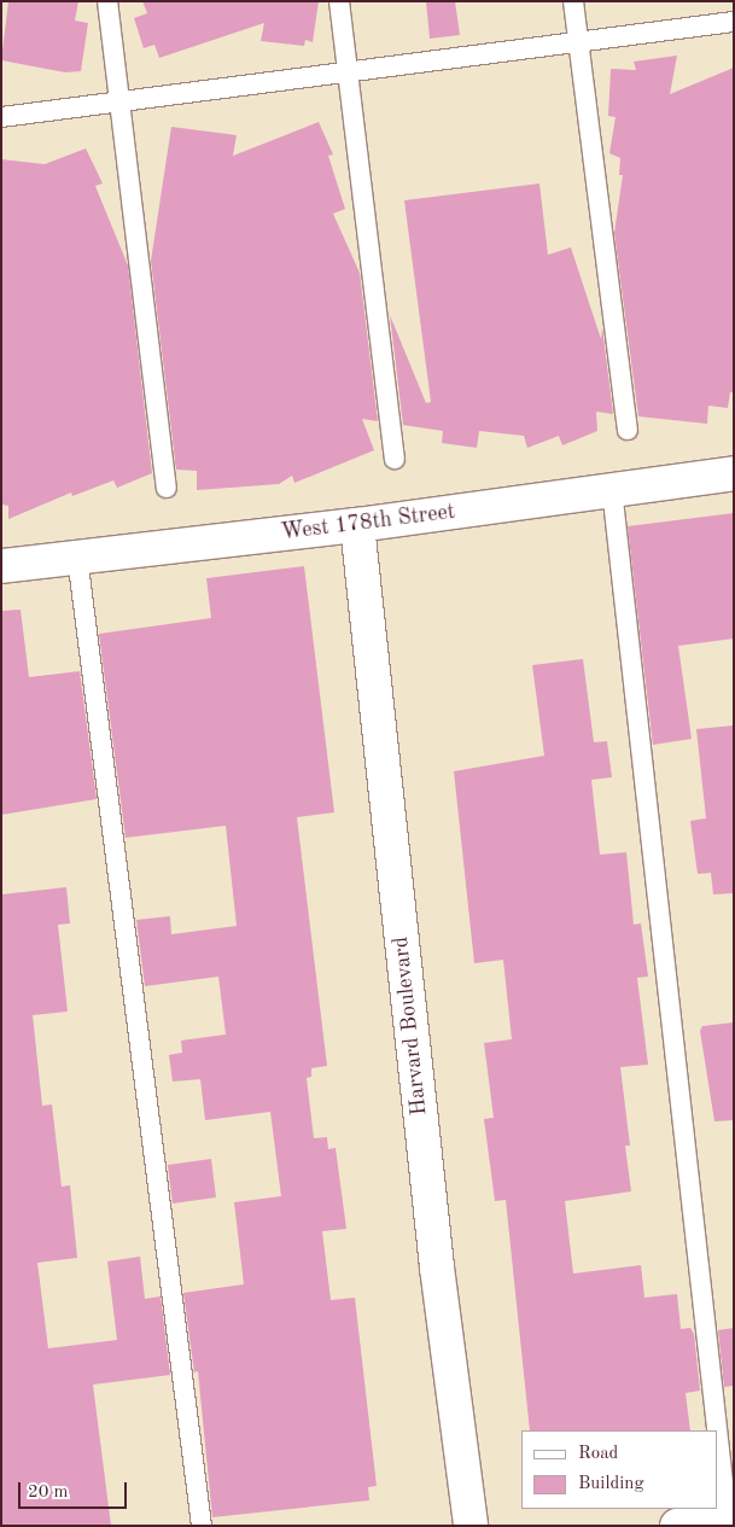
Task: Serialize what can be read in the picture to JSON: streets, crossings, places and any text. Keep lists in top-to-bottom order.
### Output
{
  "streets": {
    "street": ["West 178th Street", "Harvard Boulevard"]
  },
  "crossings": [
    ["West 178th Street", "Harvard Boulevard"]
  ],
  "legend": ["Road", "Building"],
  "scale_bar": "20 m"
}
